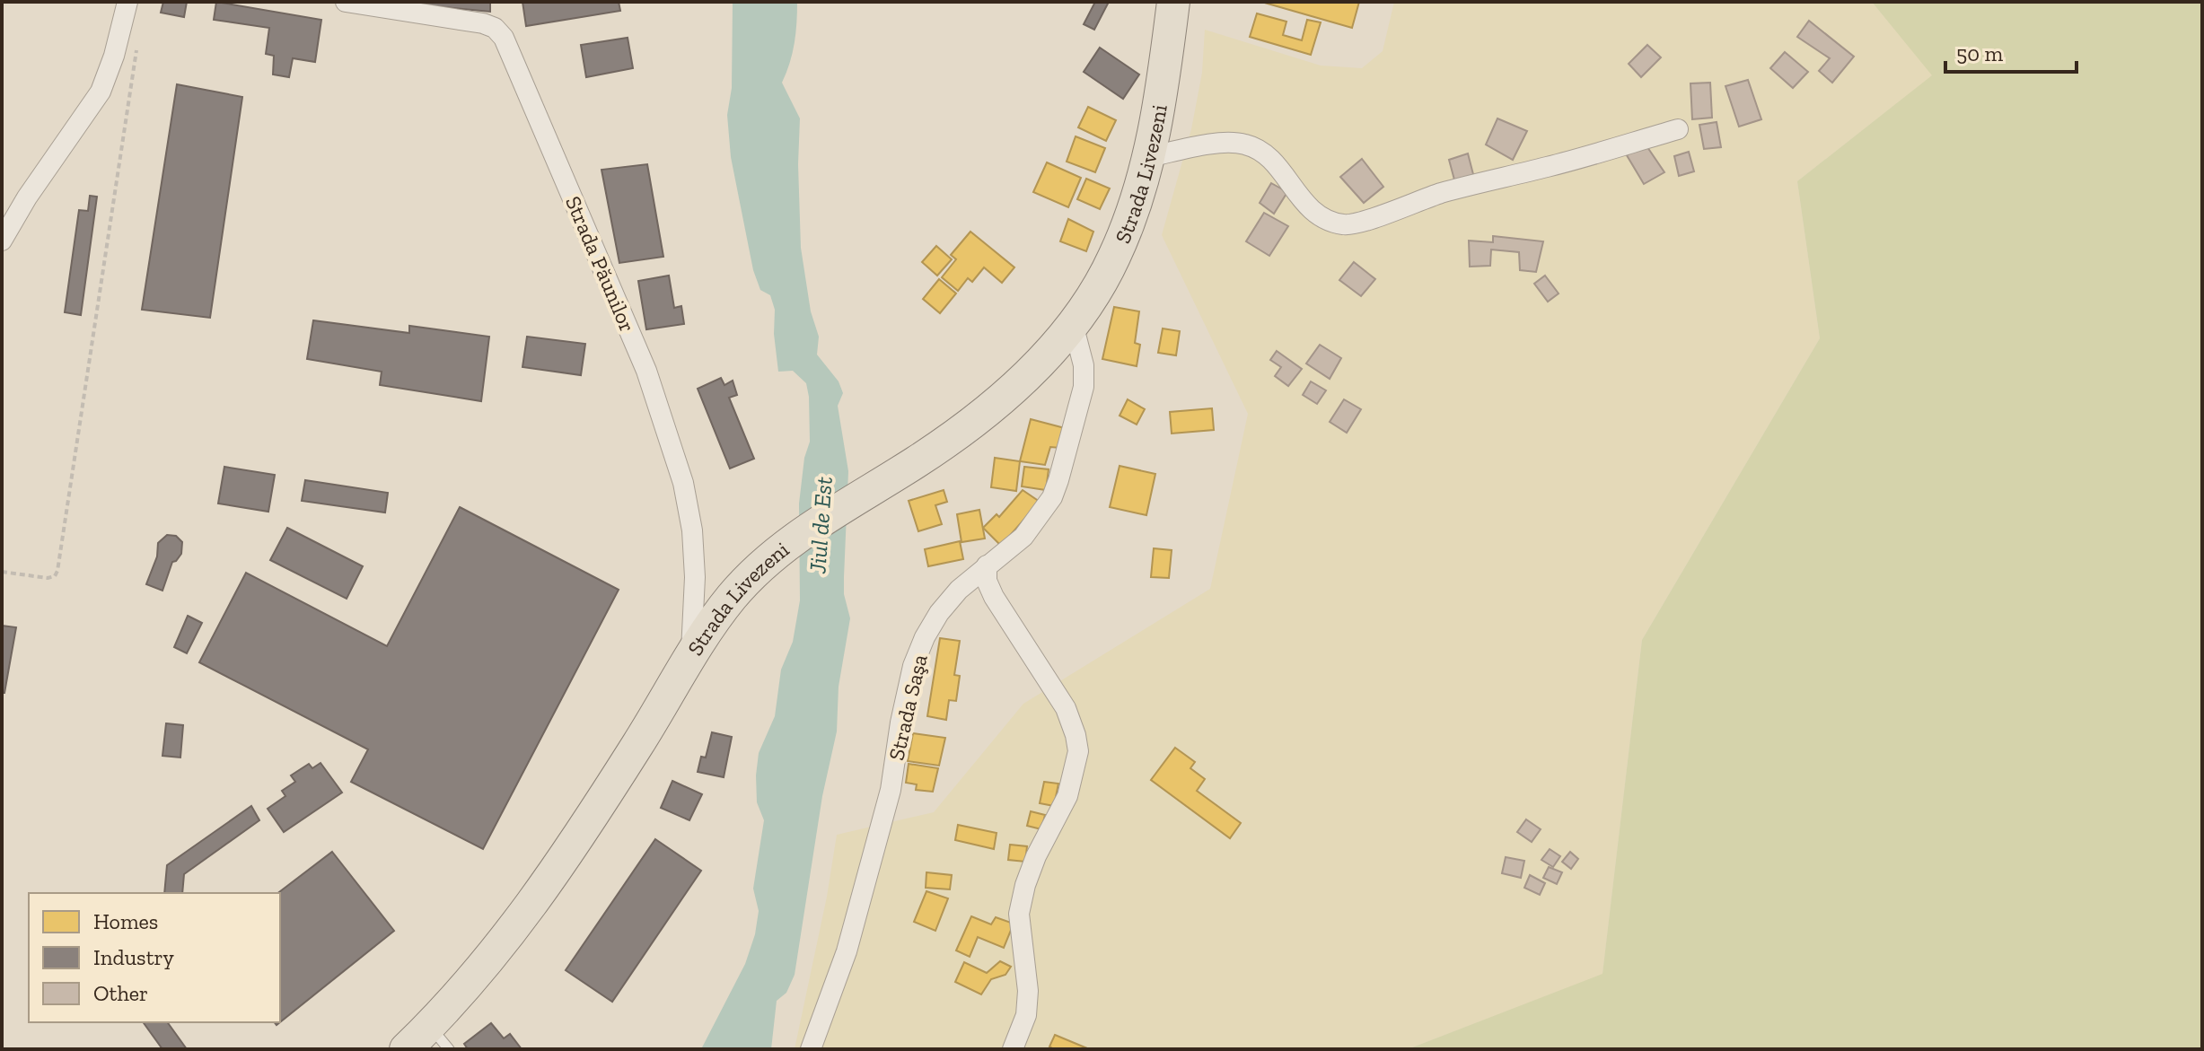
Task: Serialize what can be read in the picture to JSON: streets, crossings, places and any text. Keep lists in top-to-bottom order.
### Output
{
  "streets": {
    "main road": ["Strada Livezeni"],
    "street": ["Strada Păunilor", "Strada Saşa"]
  },
  "crossings": [
    ["Strada Livezeni", "Strada Păunilor"],
    ["Strada Livezeni", "Strada Saşa"]
  ],
  "water": ["Jiul de Est"],
  "legend": ["Homes", "Industry", "Other"],
  "scale_bar": "50 m"
}
